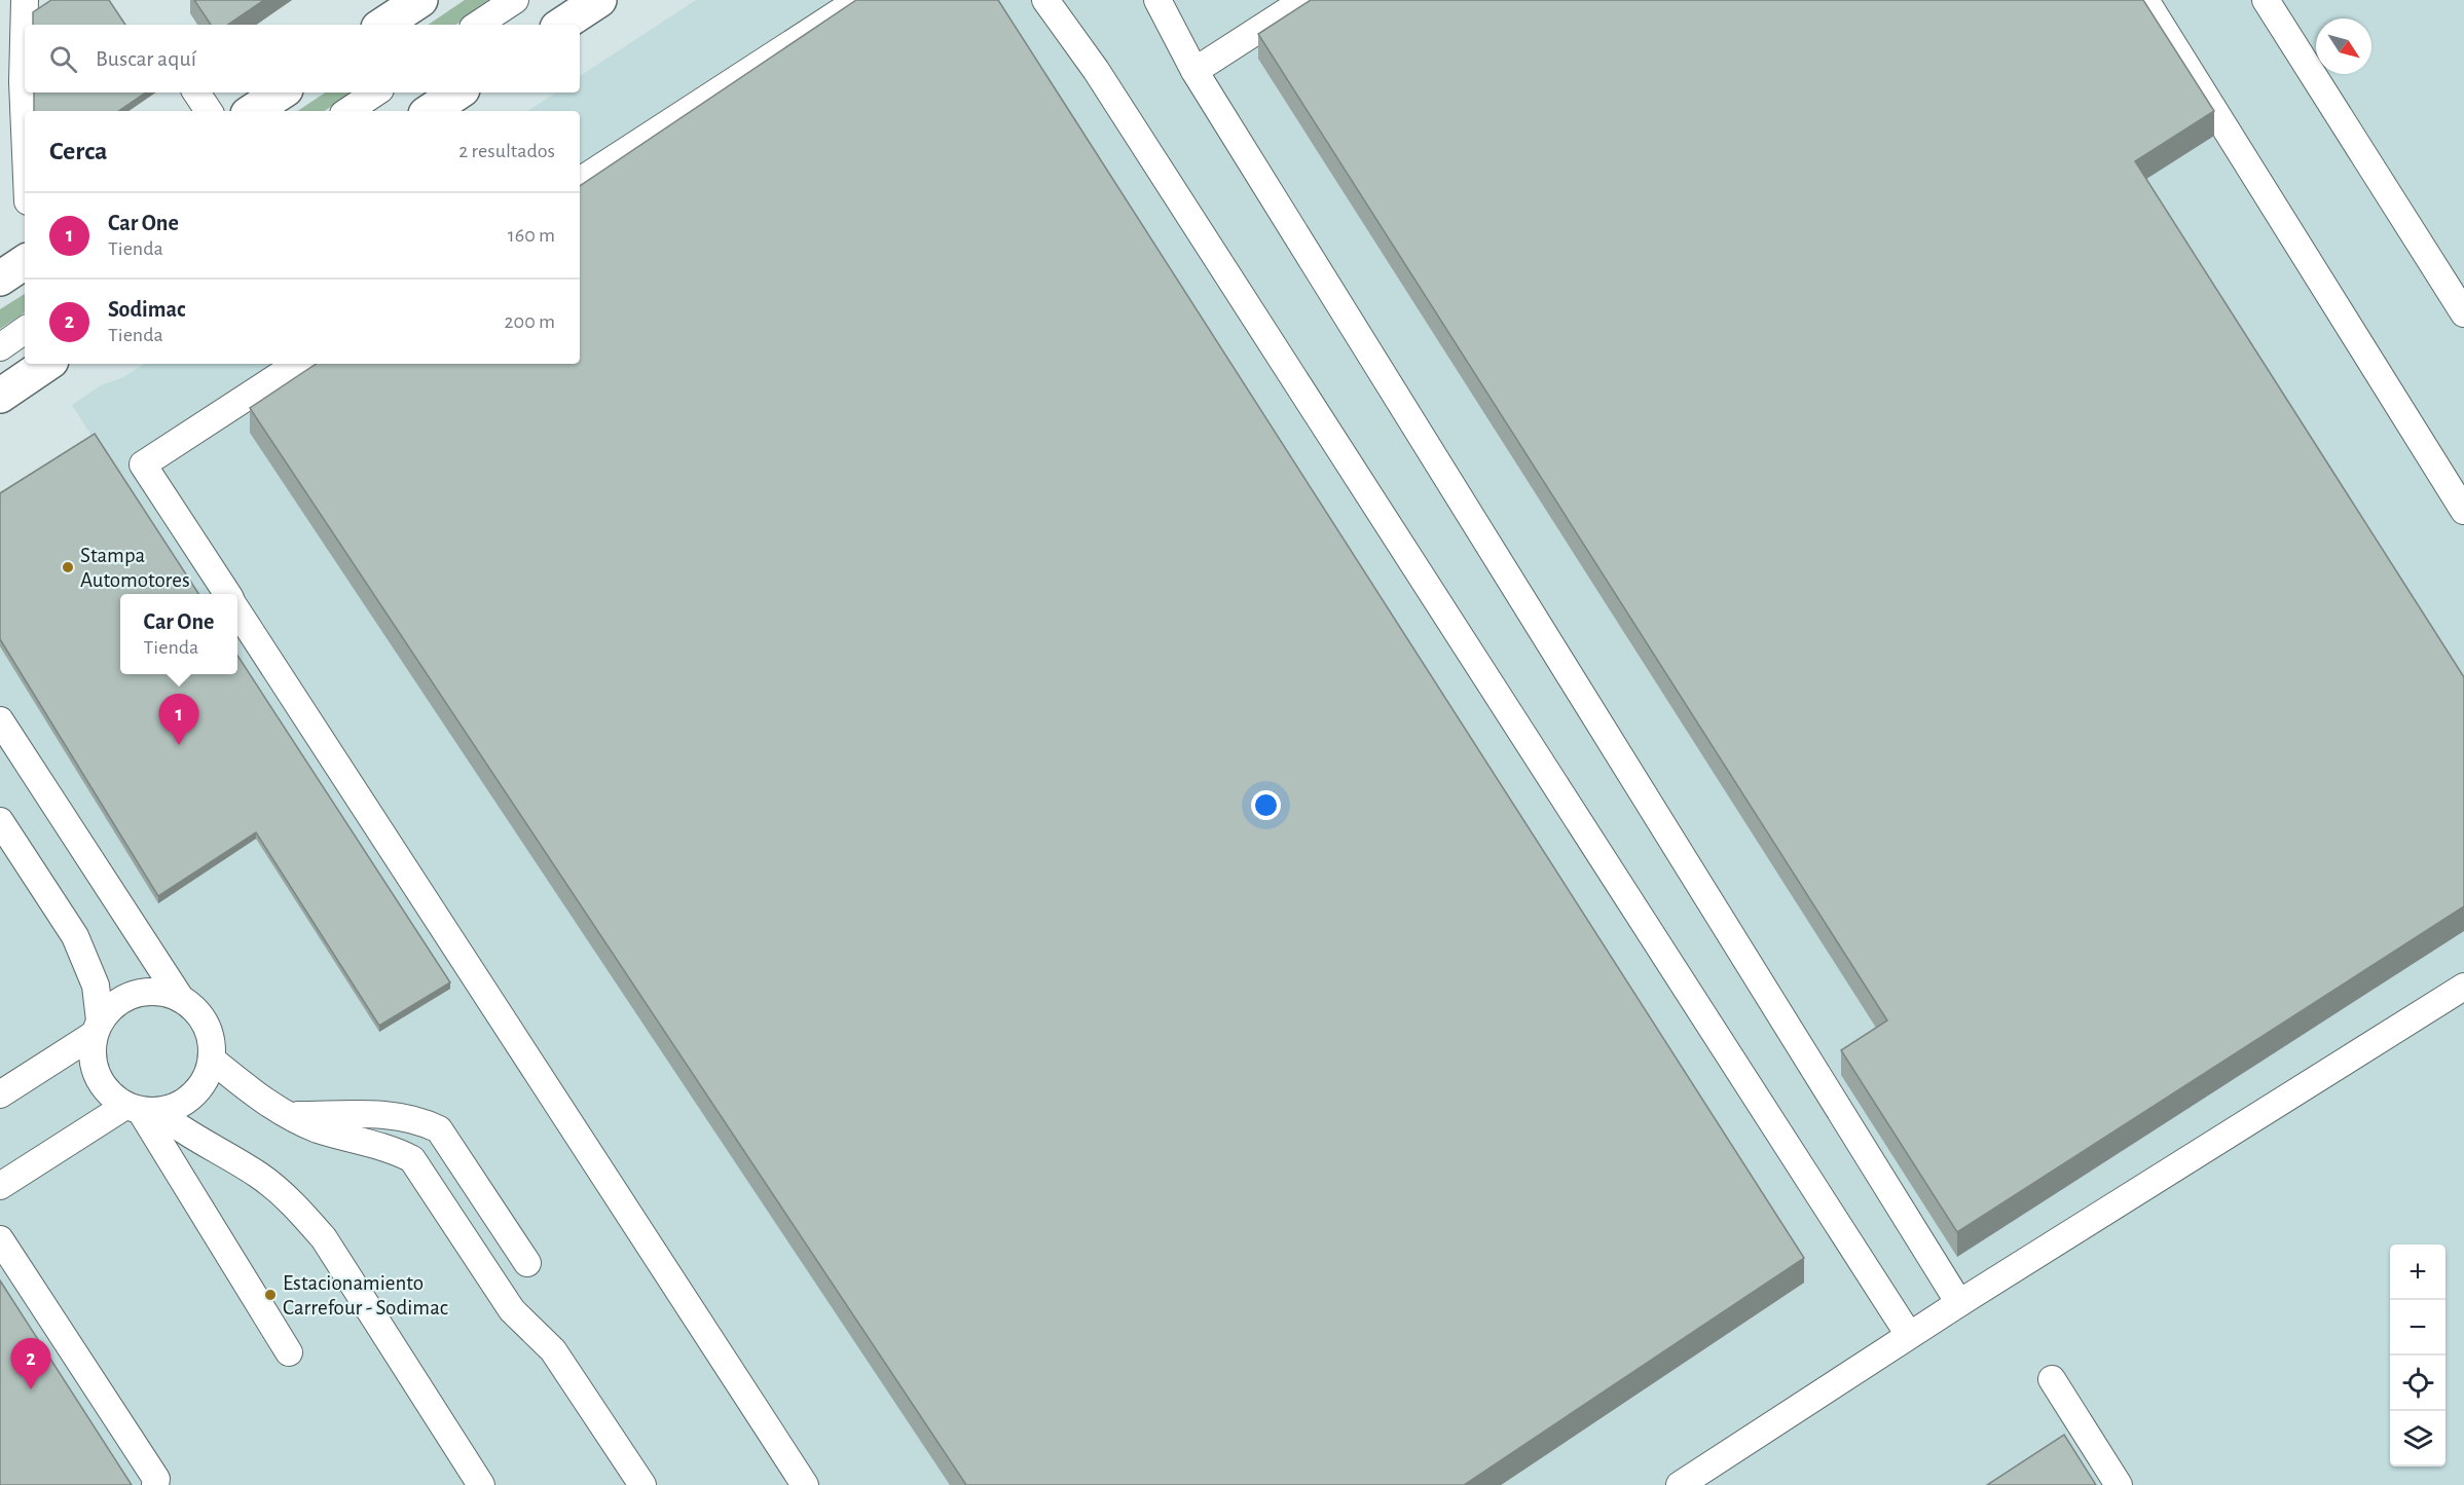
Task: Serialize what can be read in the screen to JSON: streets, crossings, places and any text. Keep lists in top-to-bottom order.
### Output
{
  "places": ["Stampa Automotores", "Estacionamiento Carrefour - Sodimac"],
  "north": "bottom right",
  "page": {
    "search": "Buscar aquí",
    "heading": ["Cerca", "2 resultados"],
    "list": [
      {
        "mark": "1",
        "name": "Car One",
        "note": "Tienda",
        "value": "160 m"
      },
      {
        "mark": "2",
        "name": "Sodimac",
        "note": "Tienda",
        "value": "200 m"
      }
    ],
    "popup": ["Car One", "Tienda"],
    "pins": ["1", "2"],
    "map_buttons": ["+", "−"]
  }
}
